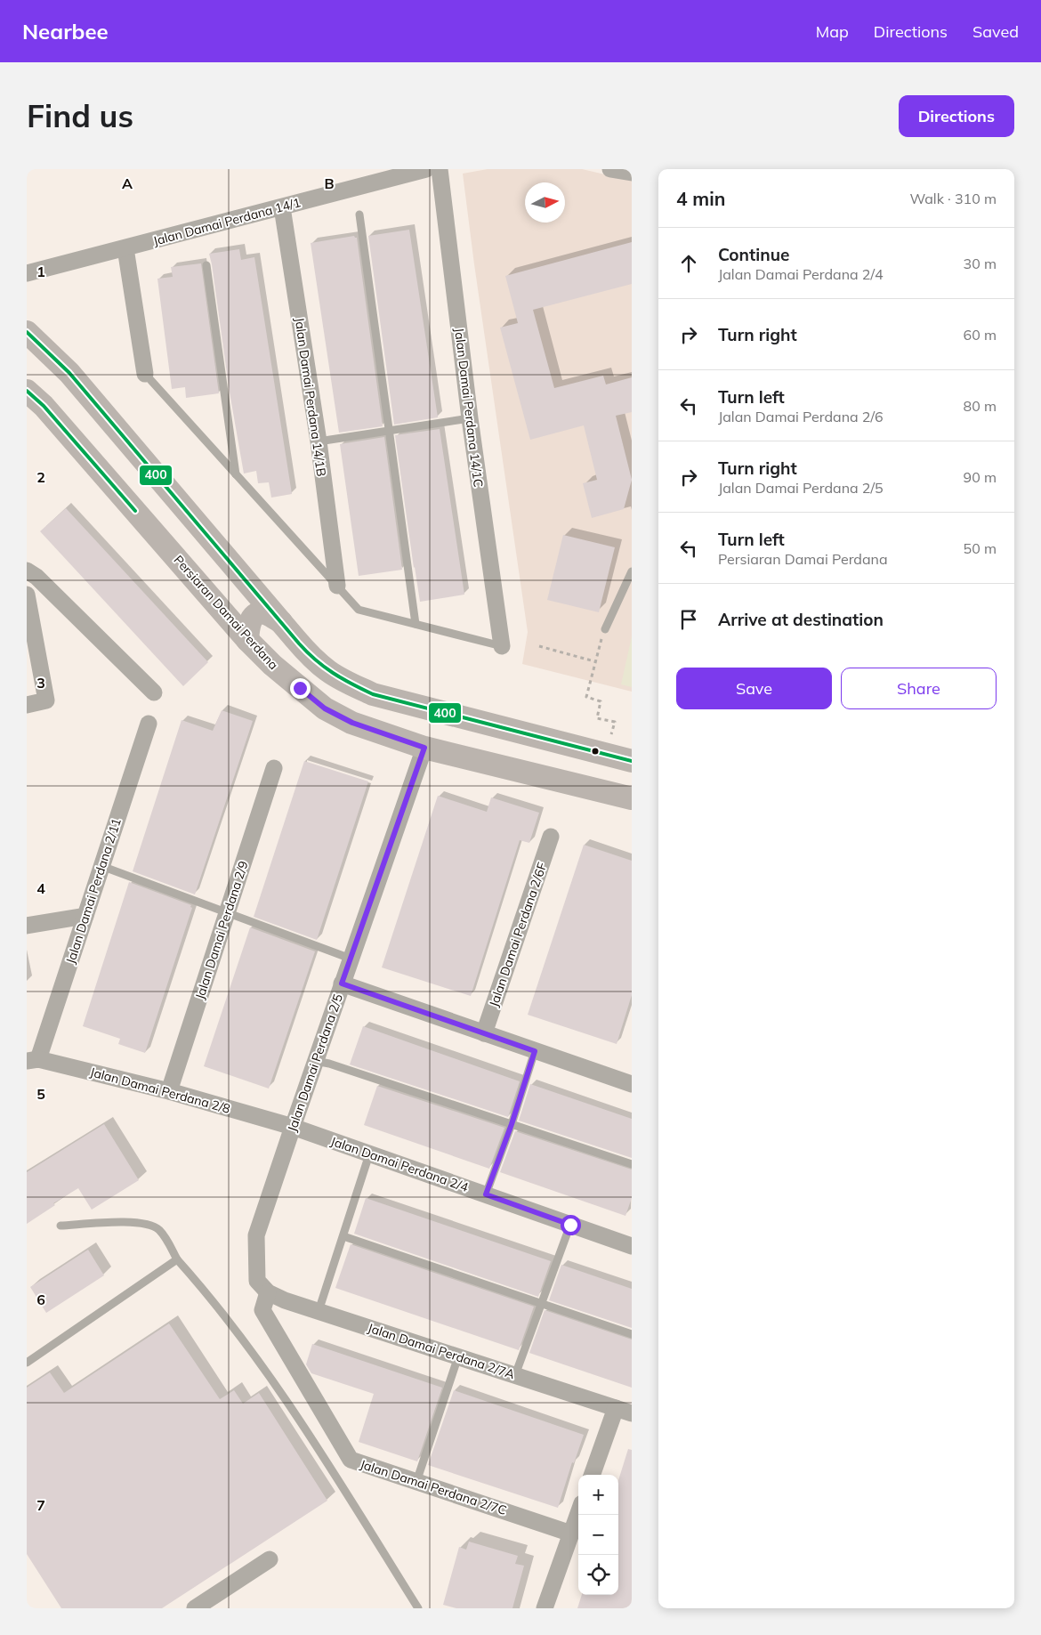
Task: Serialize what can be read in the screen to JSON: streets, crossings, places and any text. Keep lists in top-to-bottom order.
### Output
{
  "streets": {
    "main road": ["Persiaran Damai Perdana"],
    "street": [
      "Jalan Damai Perdana 14/1",
      "Jalan Damai Perdana 14/1B",
      "Jalan Damai Perdana 14/1C",
      "Jalan Damai Perdana 2/11",
      "Jalan Damai Perdana 2/9",
      "Jalan Damai Perdana 2/6F",
      "Jalan Damai Perdana 2/5",
      "Jalan Damai Perdana 2/8",
      "Jalan Damai Perdana 2/4",
      "Jalan Damai Perdana 2/7A",
      "Jalan Damai Perdana 2/7C"
    ]
  },
  "crossings": [
    ["Jalan Damai Perdana 14/1", "Jalan Damai Perdana 14/1B"],
    ["Persiaran Damai Perdana", "Jalan Damai Perdana 2/5"],
    ["Jalan Damai Perdana 2/11", "Jalan Damai Perdana 2/8"],
    ["Jalan Damai Perdana 2/9", "Jalan Damai Perdana 2/8"],
    ["Jalan Damai Perdana 2/5", "Jalan Damai Perdana 2/8"],
    ["Jalan Damai Perdana 2/5", "Jalan Damai Perdana 2/4"],
    ["Jalan Damai Perdana 2/5", "Jalan Damai Perdana 2/7A"],
    ["Jalan Damai Perdana 2/5", "Jalan Damai Perdana 2/7C"],
    ["Jalan Damai Perdana 2/8", "Jalan Damai Perdana 2/4"],
    ["Jalan Damai Perdana 2/7A", "Jalan Damai Perdana 2/7C"]
  ],
  "lines": ["transit line 400"],
  "north": "right",
  "page": {
    "header": "Nearbee",
    "nav": ["Map", "Directions", "Saved"],
    "buttons": [
      "Directions",
      ["Save", "Share"]
    ],
    "title": "Find us",
    "heading": ["4 min", "Walk · 310 m"],
    "list": [
      ["Continue", "Jalan Damai Perdana 2/4", "30 m"],
      ["Turn right", "60 m"],
      ["Turn left", "Jalan Damai Perdana 2/6", "80 m"],
      ["Turn right", "Jalan Damai Perdana 2/5", "90 m"],
      ["Turn left", "Persiaran Damai Perdana", "50 m"],
      "Arrive at destination"
    ],
    "map_buttons": ["+", "−"]
  },
  "grid": {
    "columns": ["A", "B"],
    "rows": [
      "1",
      "2",
      "3",
      "4",
      "5",
      "6",
      "7"
    ]
  }
}
